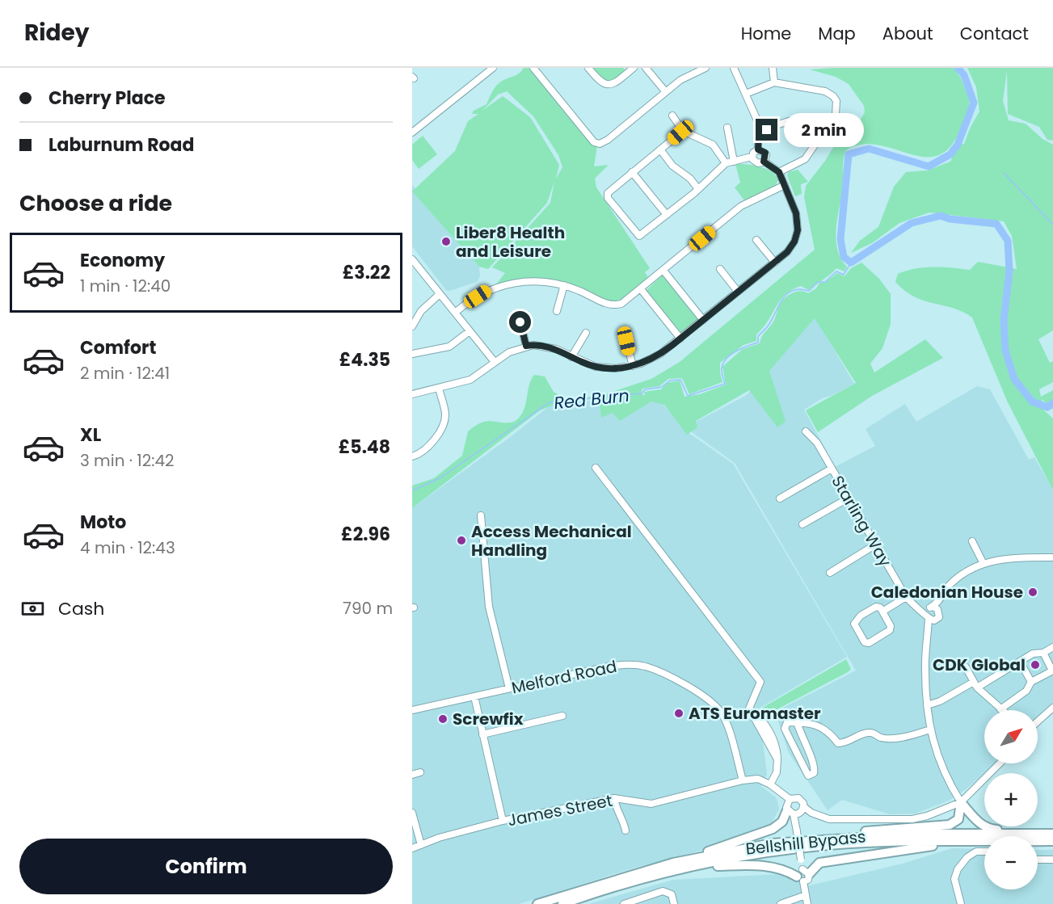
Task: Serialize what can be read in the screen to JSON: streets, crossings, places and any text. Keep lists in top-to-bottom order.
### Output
{
  "streets": {
    "highway": ["Bellshill Bypass"],
    "street": ["Starling Way", "Melford Road", "James Street"]
  },
  "crossings": [
    ["Melford Road", "James Street"]
  ],
  "water": ["Red Burn"],
  "places": [
    "Liber8 Health and Leisure",
    "Access Mechanical Handling",
    "Caledonian House",
    "CDK Global",
    "ATS Euromaster",
    "Screwfix"
  ],
  "north": "top right",
  "page": {
    "header": "Ridey",
    "nav": [
      "Home",
      "Map",
      "About",
      "Contact"
    ],
    "banner": ["Cherry Place", "Laburnum Road"],
    "bubble": "2 min",
    "heading": "Choose a ride",
    "list": [
      {
        "name": "Economy",
        "note": "1 min · 12:40",
        "value": "£3.22"
      },
      {
        "name": "Comfort",
        "note": "2 min · 12:41",
        "value": "£4.35"
      },
      {
        "name": "XL",
        "note": "3 min · 12:42",
        "value": "£5.48"
      },
      {
        "name": "Moto",
        "note": "4 min · 12:43",
        "value": "£2.96"
      }
    ],
    "pay": ["Cash", "790 m"],
    "map_buttons": ["+", "−"],
    "buttons": "Confirm"
  }
}
